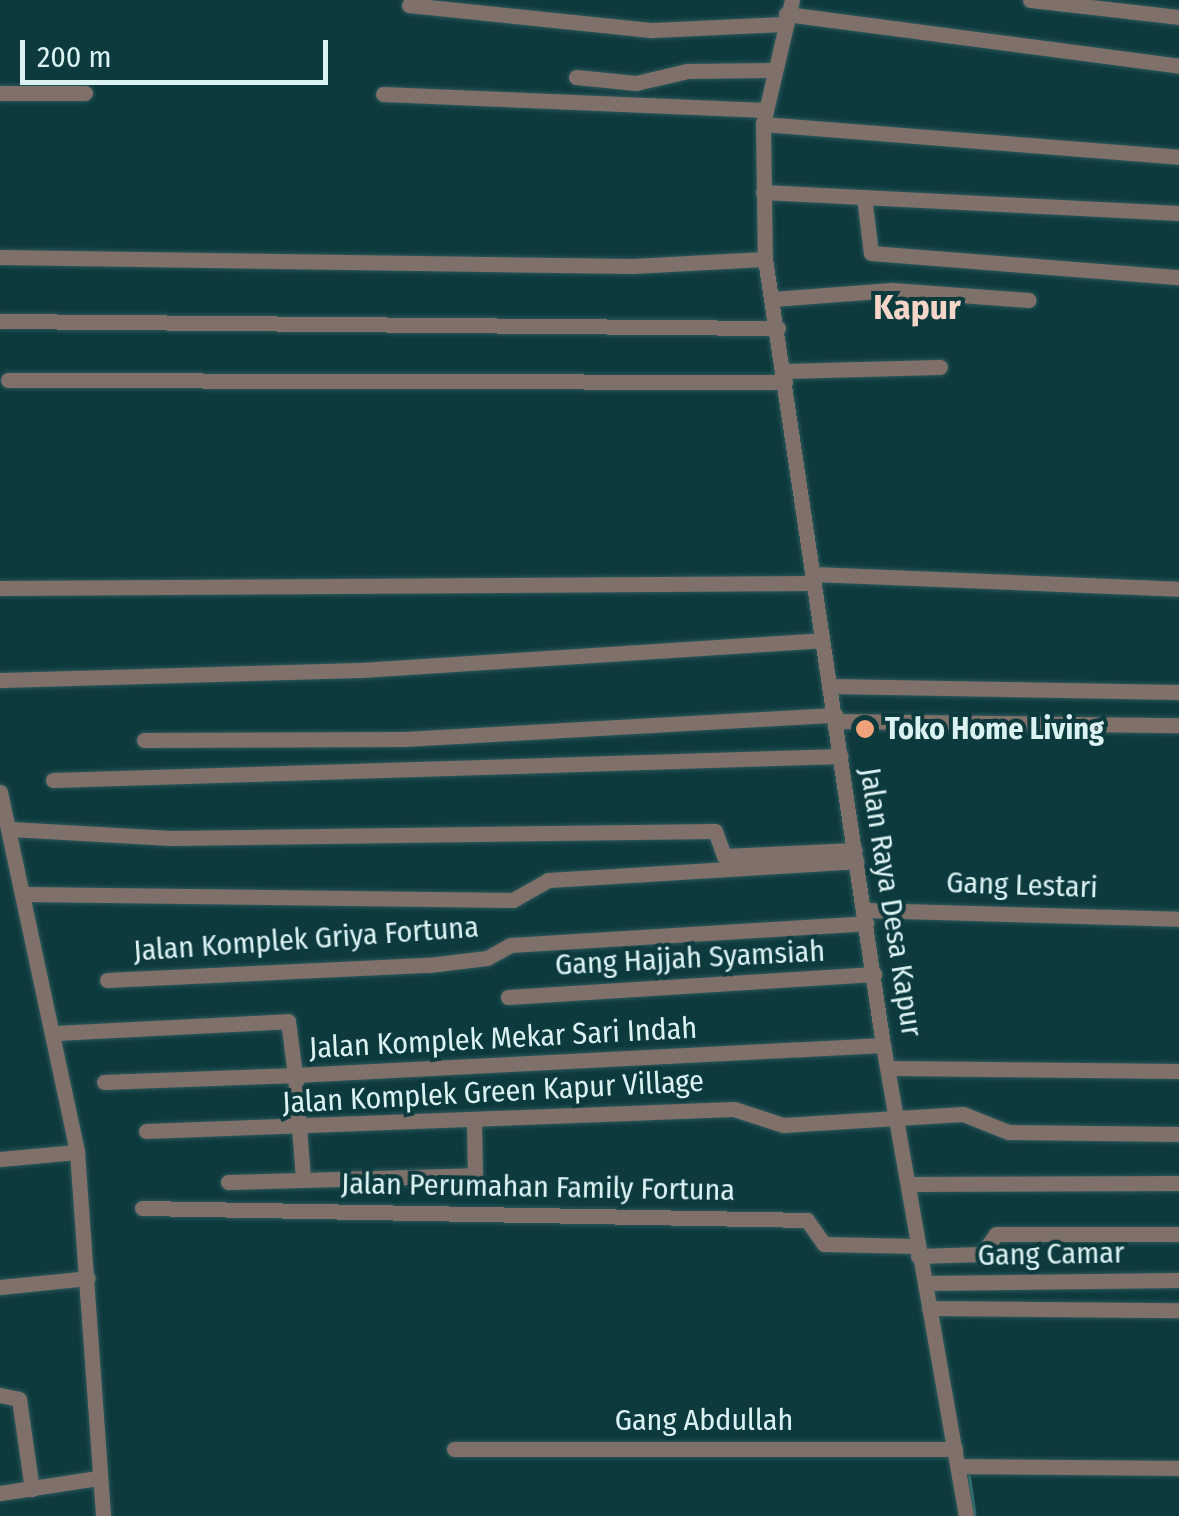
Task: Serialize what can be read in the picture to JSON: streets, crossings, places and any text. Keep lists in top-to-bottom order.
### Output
{
  "streets": {
    "street": [
      "Gang Lestari",
      "Jalan Raya Desa Kapur",
      "Jalan Komplek Griya Fortuna",
      "Gang Hajjah Syamsiah",
      "Jalan Komplek Mekar Sari Indah",
      "Jalan Komplek Green Kapur Village",
      "Jalan Perumahan Family Fortuna",
      "Gang Camar",
      "Gang Abdullah"
    ]
  },
  "crossings": [
    ["Gang Lestari", "Jalan Raya Desa Kapur"],
    ["Gang Lestari", "Jalan Komplek Griya Fortuna"],
    ["Jalan Raya Desa Kapur", "Jalan Komplek Griya Fortuna"],
    ["Jalan Raya Desa Kapur", "Gang Hajjah Syamsiah"],
    ["Jalan Raya Desa Kapur", "Jalan Komplek Mekar Sari Indah"],
    ["Jalan Raya Desa Kapur", "Jalan Komplek Green Kapur Village"],
    ["Jalan Raya Desa Kapur", "Jalan Perumahan Family Fortuna"],
    ["Jalan Raya Desa Kapur", "Gang Camar"],
    ["Jalan Raya Desa Kapur", "Gang Abdullah"]
  ],
  "districts": ["Kapur"],
  "places": ["Toko Home Living"],
  "scale_bar": "200 m"
}
